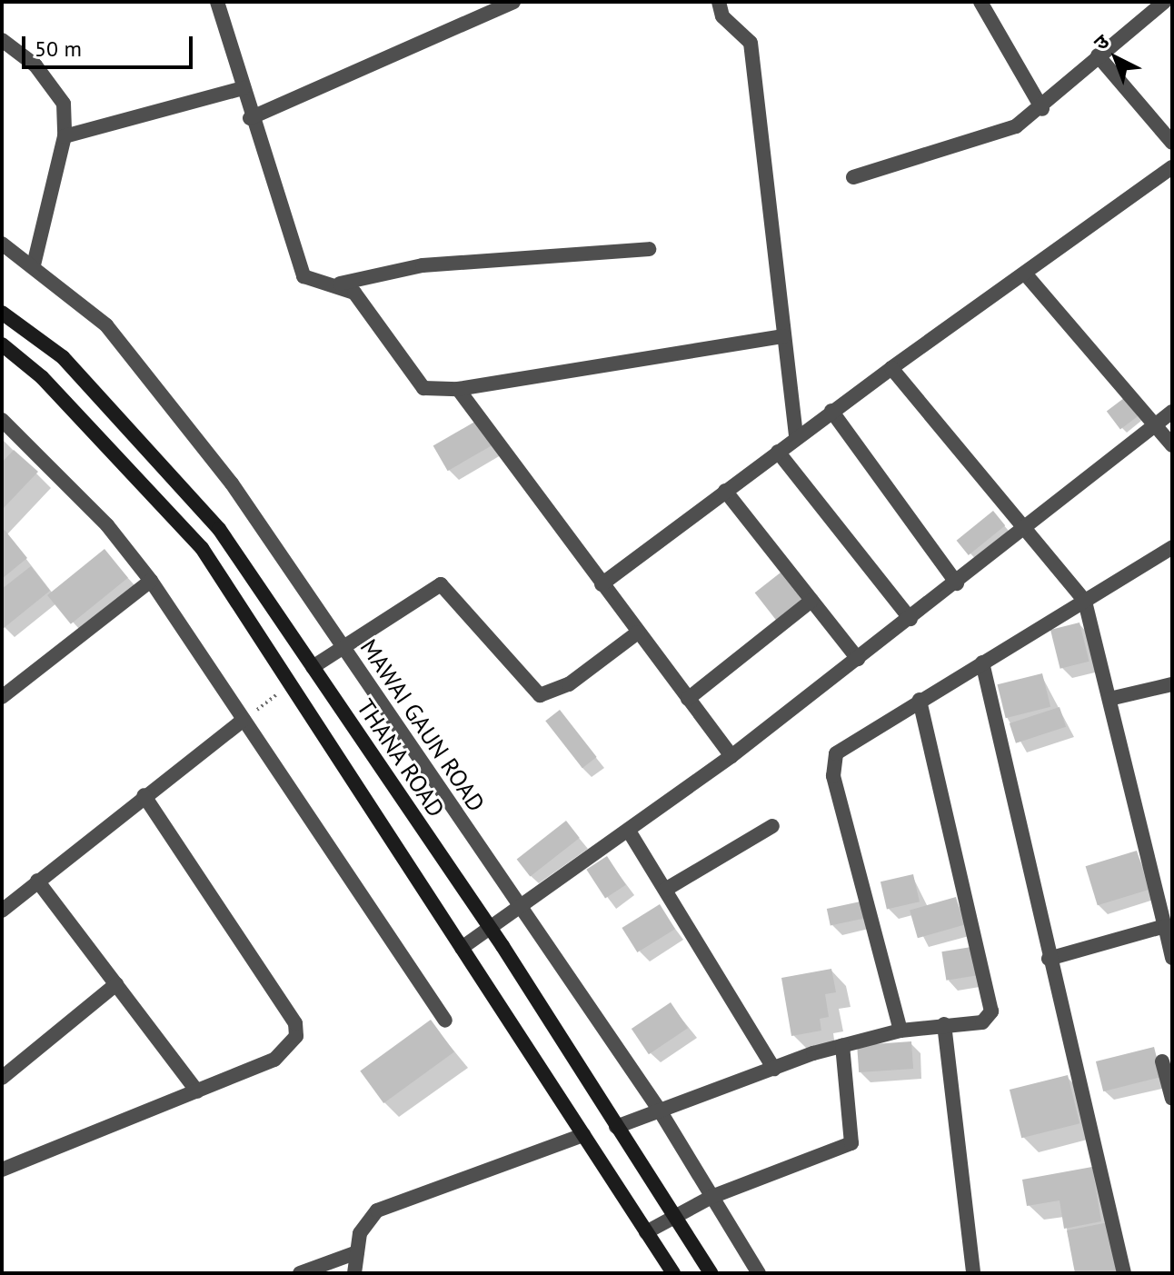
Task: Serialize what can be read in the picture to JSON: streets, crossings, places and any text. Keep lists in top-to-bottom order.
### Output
{
  "streets": {
    "street": ["MAWAI GAUN ROAD", "THANA ROAD"]
  },
  "scale_bar": "50 m",
  "north": "top left"
}
